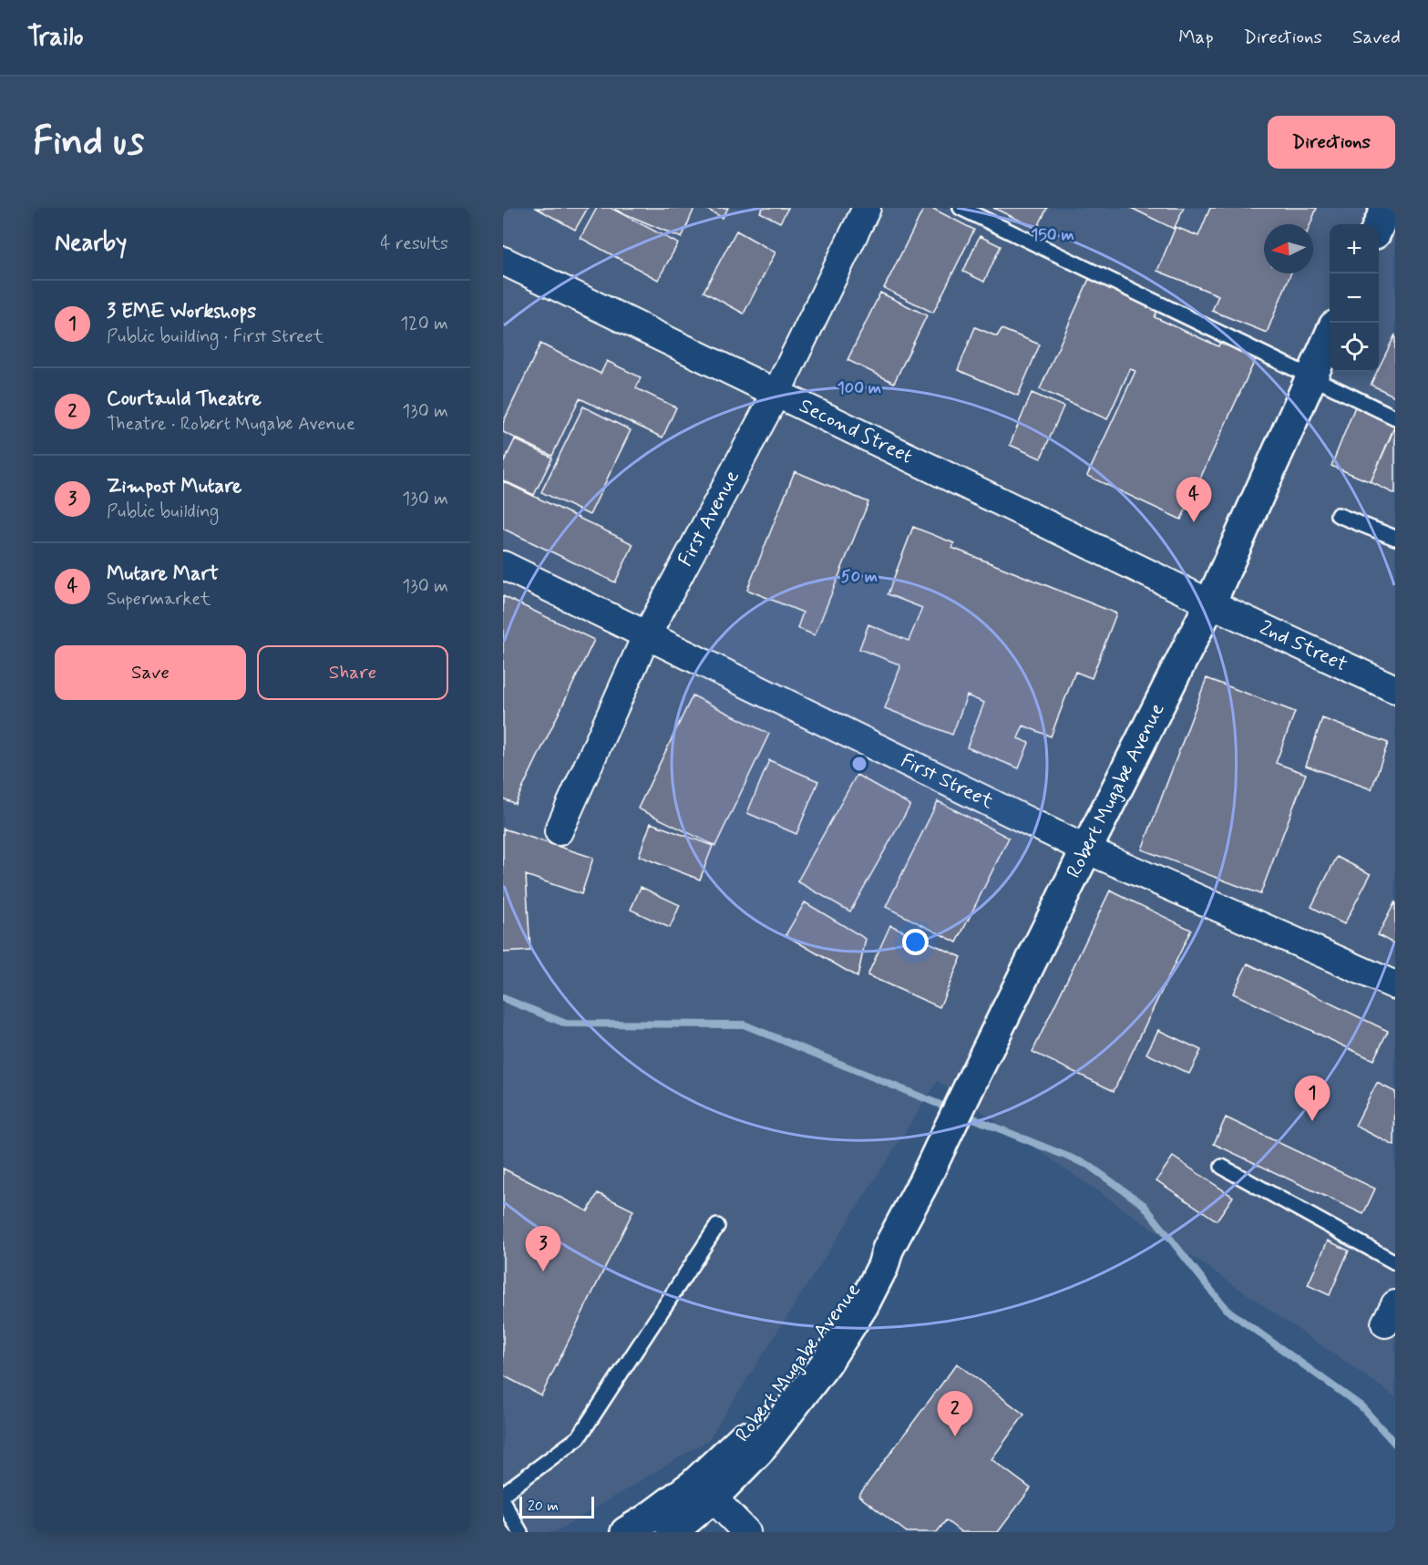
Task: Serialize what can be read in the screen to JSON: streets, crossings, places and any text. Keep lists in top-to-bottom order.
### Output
{
  "streets": {
    "highway": ["Robert Mugabe Avenue"],
    "street": [
      "Second Street",
      "First Avenue",
      "2nd Street",
      "First Street"
    ]
  },
  "crossings": [
    ["Second Street", "First Avenue"],
    ["Second Street", "2nd Street"],
    ["Second Street", "Robert Mugabe Avenue"],
    ["First Avenue", "First Street"],
    ["2nd Street", "Robert Mugabe Avenue"],
    ["First Street", "Robert Mugabe Avenue"]
  ],
  "scale_bar": "20 m",
  "north": "left",
  "page": {
    "header": "Trailo",
    "nav": ["Map", "Directions", "Saved"],
    "buttons": [
      "Directions",
      ["Save", "Share"]
    ],
    "title": "Find us",
    "heading": ["Nearby", "4 results"],
    "map_buttons": ["+", "−"],
    "list": [
      {
        "mark": "1",
        "name": "3 EME Workshops",
        "note": "Public building · First Street",
        "value": "120 m"
      },
      {
        "mark": "2",
        "name": "Courtauld Theatre",
        "note": "Theatre · Robert Mugabe Avenue",
        "value": "130 m"
      },
      {
        "mark": "3",
        "name": "Zimpost Mutare",
        "note": "Public building",
        "value": "130 m"
      },
      {
        "mark": "4",
        "name": "Mutare Mart",
        "note": "Supermarket",
        "value": "130 m"
      }
    ],
    "pins": [
      "4",
      "1",
      "3",
      "2"
    ],
    "scale": "20 m"
  },
  "rings": ["150 m", "100 m", "50 m"]
}
